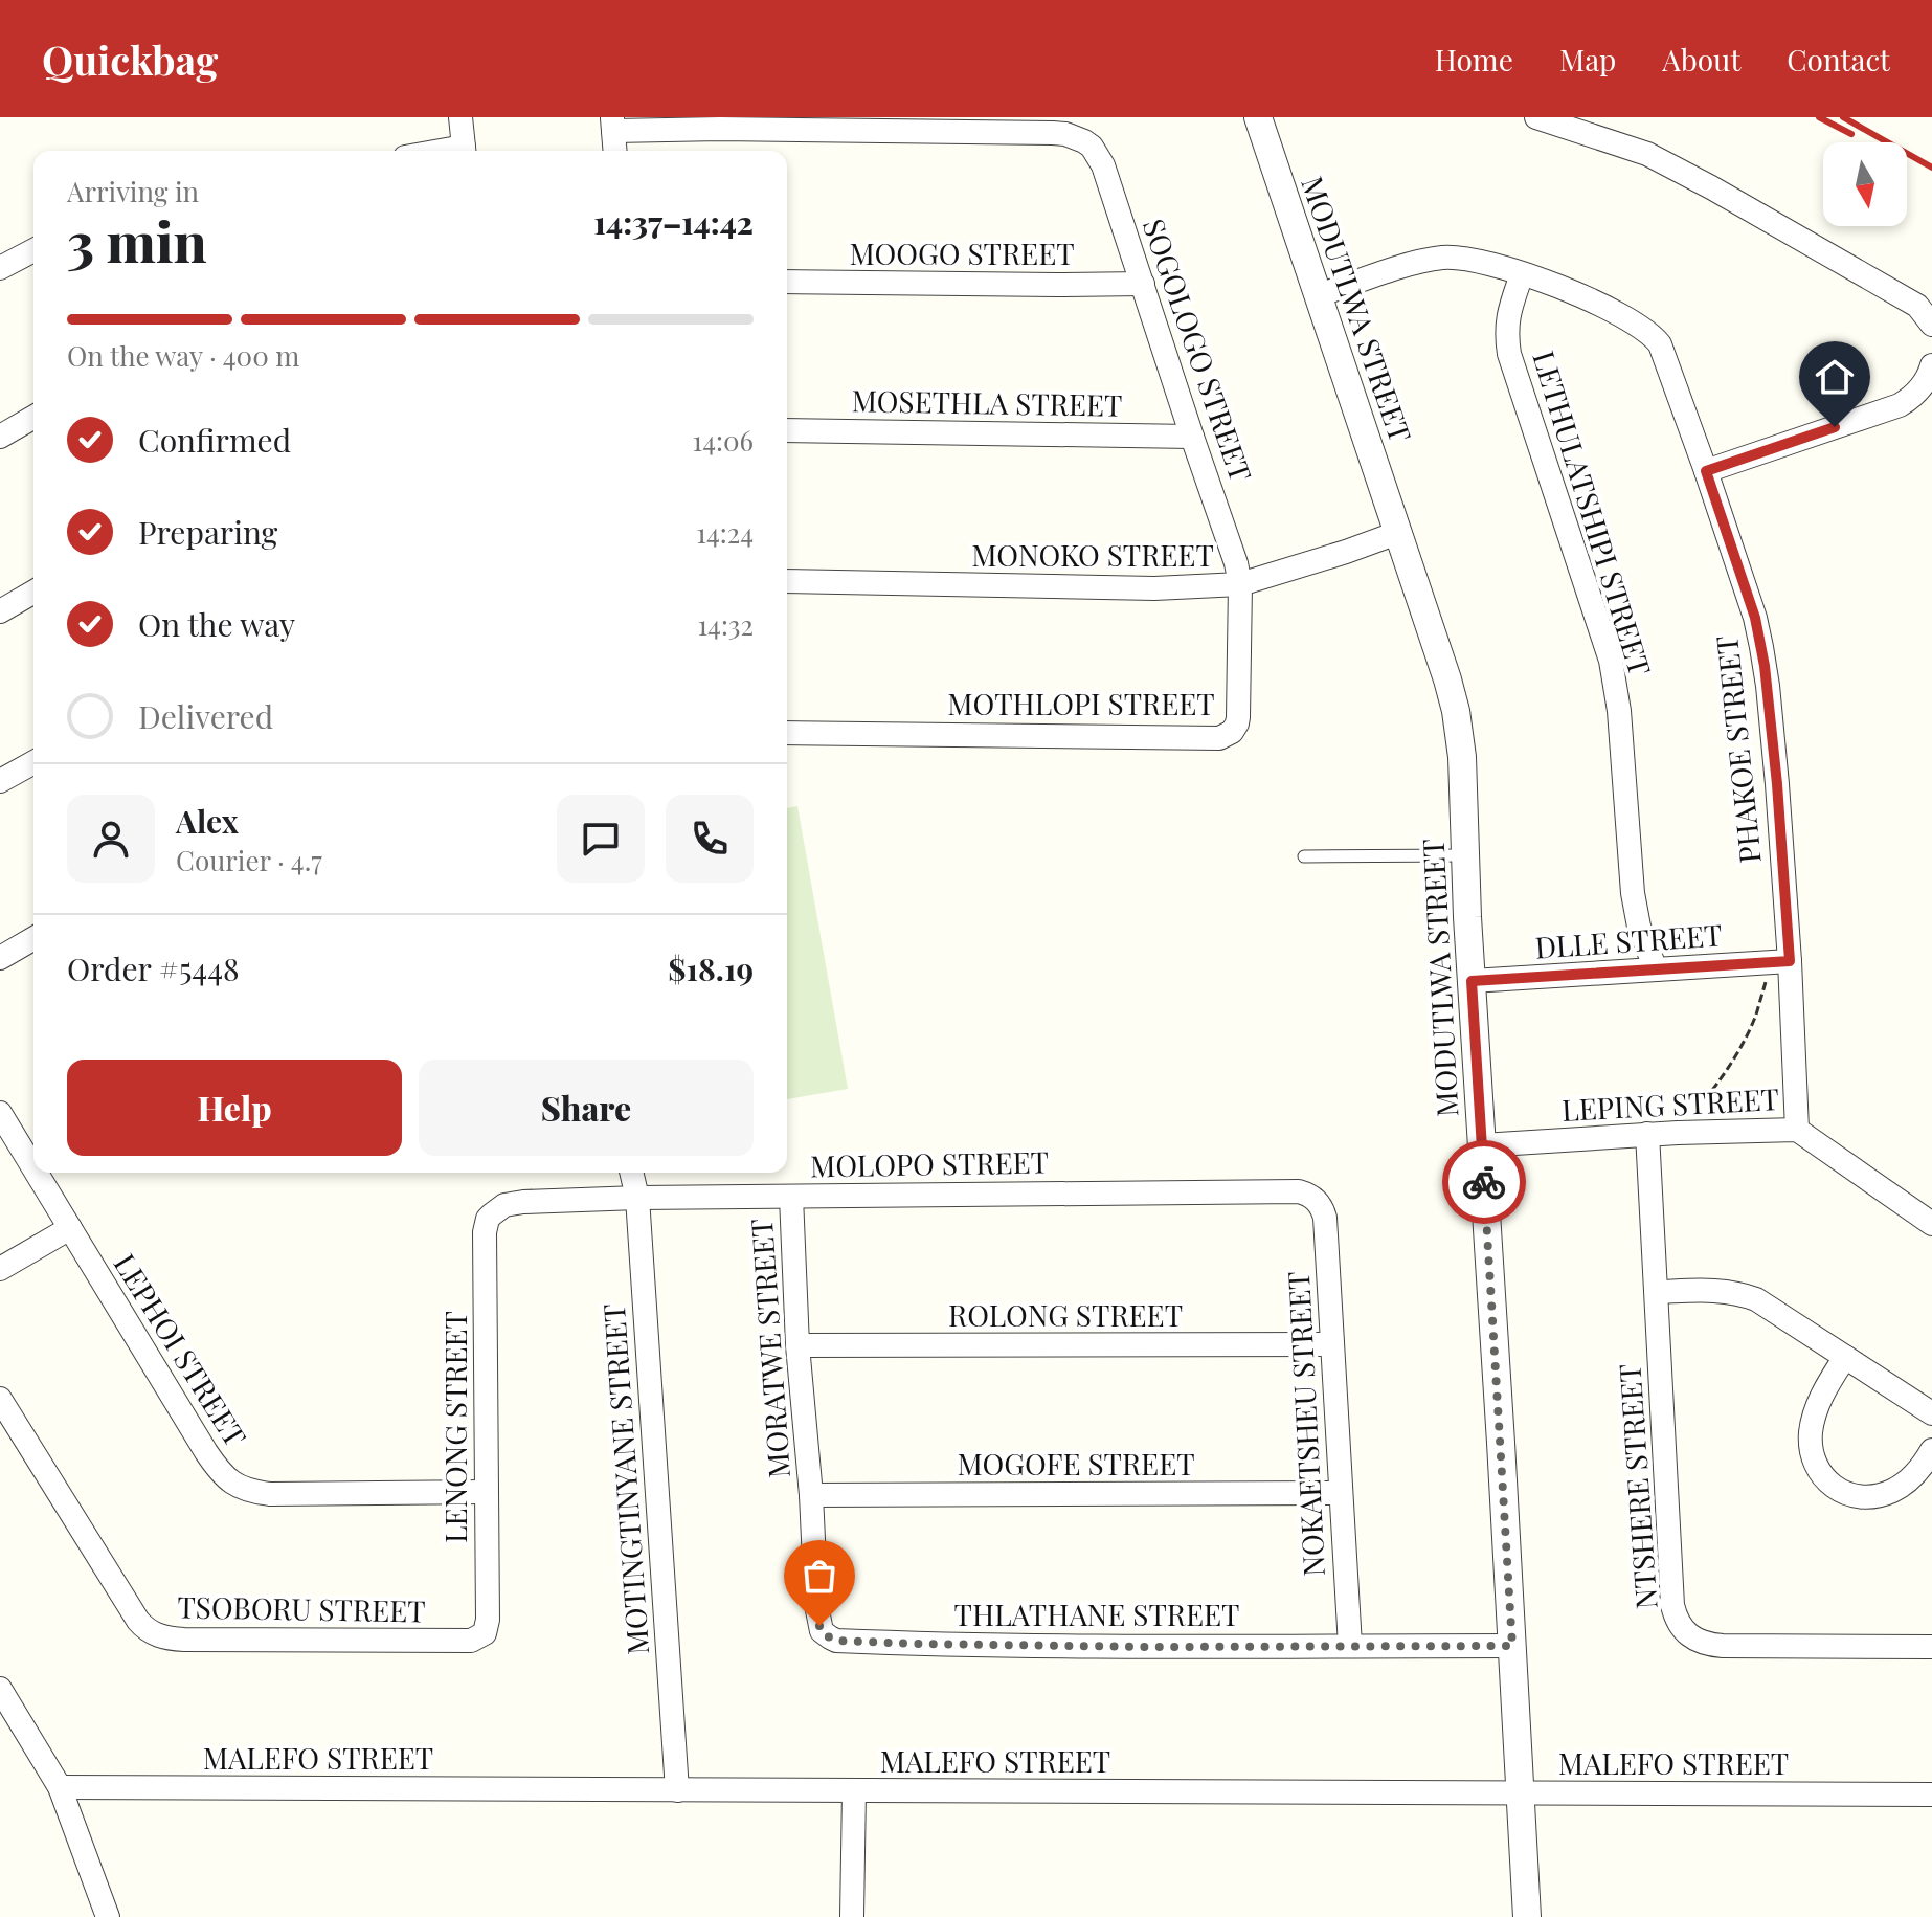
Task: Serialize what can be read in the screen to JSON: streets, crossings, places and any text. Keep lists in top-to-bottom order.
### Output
{
  "streets": {
    "street": [
      "MOOGO STREET",
      "MODUTLWA STREET",
      "SOGOLOGO STREET",
      "MOSETHLA STREET",
      "LETHULATSHIPI STREET",
      "MONOKO STREET",
      "MOTHLOPI STREET",
      "PHAKOE STREET",
      "DLLE STREET",
      "LEPING STREET",
      "MOLOPO STREET",
      "ROLONG STREET",
      "MORATWE STREET",
      "LEPHOI STREET",
      "NOKAETSHEU STREET",
      "LENONG STREET",
      "MOGOFE STREET",
      "MOTINGTINYANE STREET",
      "NTSHERE STREET",
      "TSOBORU STREET",
      "THLATHANE STREET",
      "MALEFO STREET"
    ]
  },
  "crossings": [
    ["MOOGO STREET", "SOGOLOGO STREET"],
    ["MODUTLWA STREET", "MONOKO STREET"],
    ["MODUTLWA STREET", "PHAKOE STREET"],
    ["MODUTLWA STREET", "DLLE STREET"],
    ["MODUTLWA STREET", "LEPING STREET"],
    ["MODUTLWA STREET", "THLATHANE STREET"],
    ["MODUTLWA STREET", "MALEFO STREET"],
    ["SOGOLOGO STREET", "MOSETHLA STREET"],
    ["SOGOLOGO STREET", "MONOKO STREET"],
    ["SOGOLOGO STREET", "MOTHLOPI STREET"],
    ["LETHULATSHIPI STREET", "PHAKOE STREET"],
    ["LETHULATSHIPI STREET", "DLLE STREET"],
    ["MONOKO STREET", "MOTHLOPI STREET"],
    ["PHAKOE STREET", "DLLE STREET"],
    ["PHAKOE STREET", "LEPING STREET"],
    ["LEPING STREET", "NTSHERE STREET"],
    ["MOLOPO STREET", "MORATWE STREET"],
    ["MOLOPO STREET", "NOKAETSHEU STREET"],
    ["MOLOPO STREET", "LENONG STREET"],
    ["MOLOPO STREET", "MOTINGTINYANE STREET"],
    ["ROLONG STREET", "MORATWE STREET"],
    ["ROLONG STREET", "NOKAETSHEU STREET"],
    ["MORATWE STREET", "MOGOFE STREET"],
    ["MORATWE STREET", "THLATHANE STREET"],
    ["LEPHOI STREET", "LENONG STREET"],
    ["NOKAETSHEU STREET", "MOGOFE STREET"],
    ["NOKAETSHEU STREET", "THLATHANE STREET"],
    ["LENONG STREET", "TSOBORU STREET"],
    ["MOGOFE STREET", "THLATHANE STREET"],
    ["MOTINGTINYANE STREET", "MALEFO STREET"]
  ],
  "north": "bottom",
  "page": {
    "header": "Quickbag",
    "nav": [
      "Home",
      "Map",
      "About",
      "Contact"
    ],
    "heading": ["3 min", "Arriving in", "14:37–14:42"],
    "panel": [
      "Alex",
      "Courier · 4.7",
      "Order #5448",
      "$18.19"
    ],
    "bar": "On the way · 400 m",
    "list": [
      ["Confirmed", "14:06"],
      ["Preparing", "14:24"],
      ["On the way", "14:32"],
      "Delivered"
    ],
    "buttons": ["Help", "Share"]
  }
}
